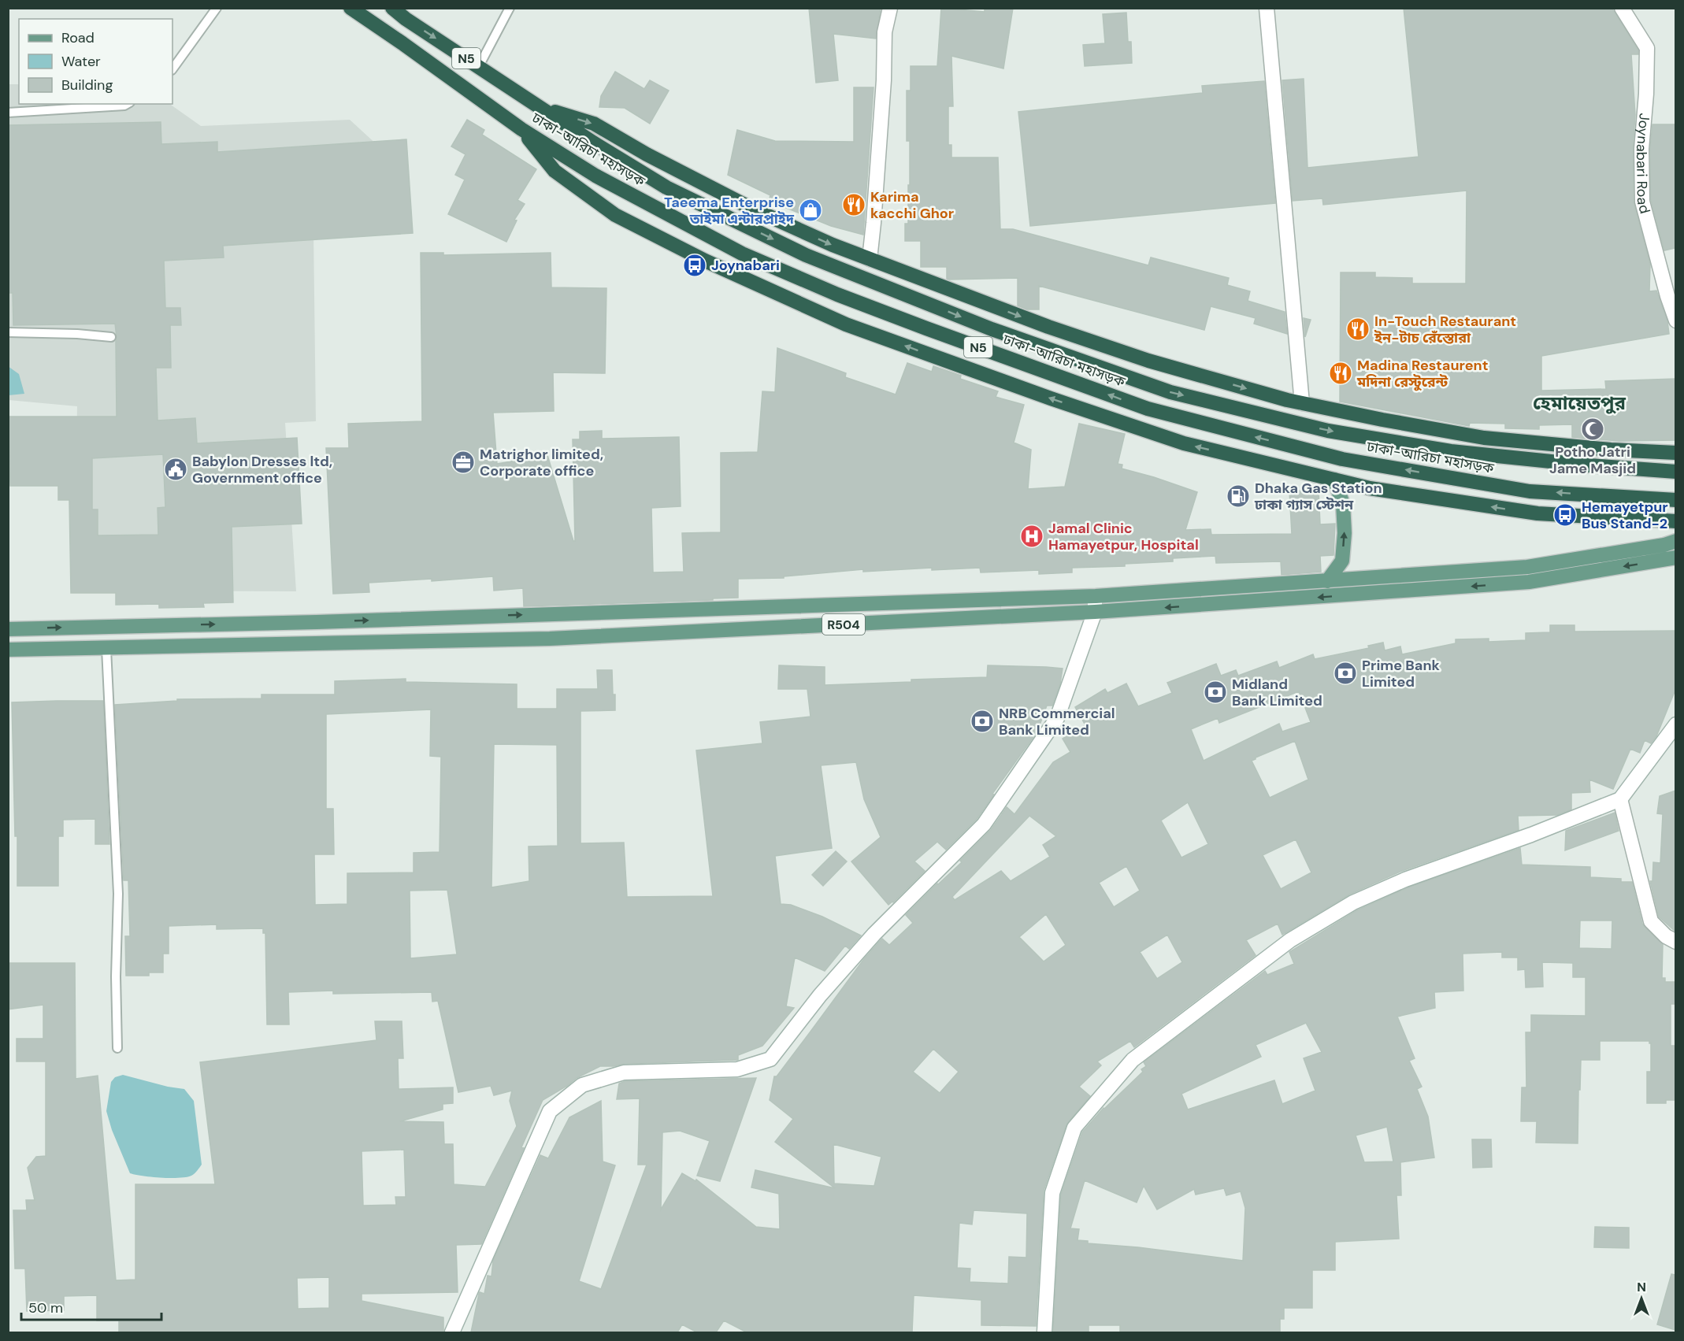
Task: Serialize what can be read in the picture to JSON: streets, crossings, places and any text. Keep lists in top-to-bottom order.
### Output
{
  "streets": {
    "highway": ["N5", "ঢাকা-আরিচা মহাসড়ক"],
    "main road": ["R504"],
    "street": ["Joynabari Road"]
  },
  "crossings": [
    ["N5", "ঢাকা-আরিচা মহাসড়ক"]
  ],
  "districts": ["হেমায়েতপুর"],
  "places": {
    "restaurant": ["Karima kacchi Ghor", "In-Touch Restaurant ইন-টাচ রেঁস্তোরা", "Madina Restaurent মদিনা রেস্টুরেন্ট"],
    "shop": ["Taeema Enterprise তাইমা এন্টারপ্রাইদ"],
    "bus stop": ["Joynabari", "Hemayetpur Bus Stand-2"],
    "mosque": ["Potho Jatri Jame Masjid"],
    "office": ["Matrighor limited, Corporate office"],
    "public building": ["Babylon Dresses ltd, Government office"],
    "fuel station": ["Dhaka Gas Station ঢাকা গ্যাস স্টেশন"],
    "hospital": ["Jamal Clinic Hamayetpur, Hospital"],
    "bank": ["Prime Bank Limited", "Midland Bank Limited", "NRB Commercial Bank Limited"]
  },
  "legend": ["Road", "Water", "Building"],
  "scale_bar": "50 m",
  "north": "top"
}
